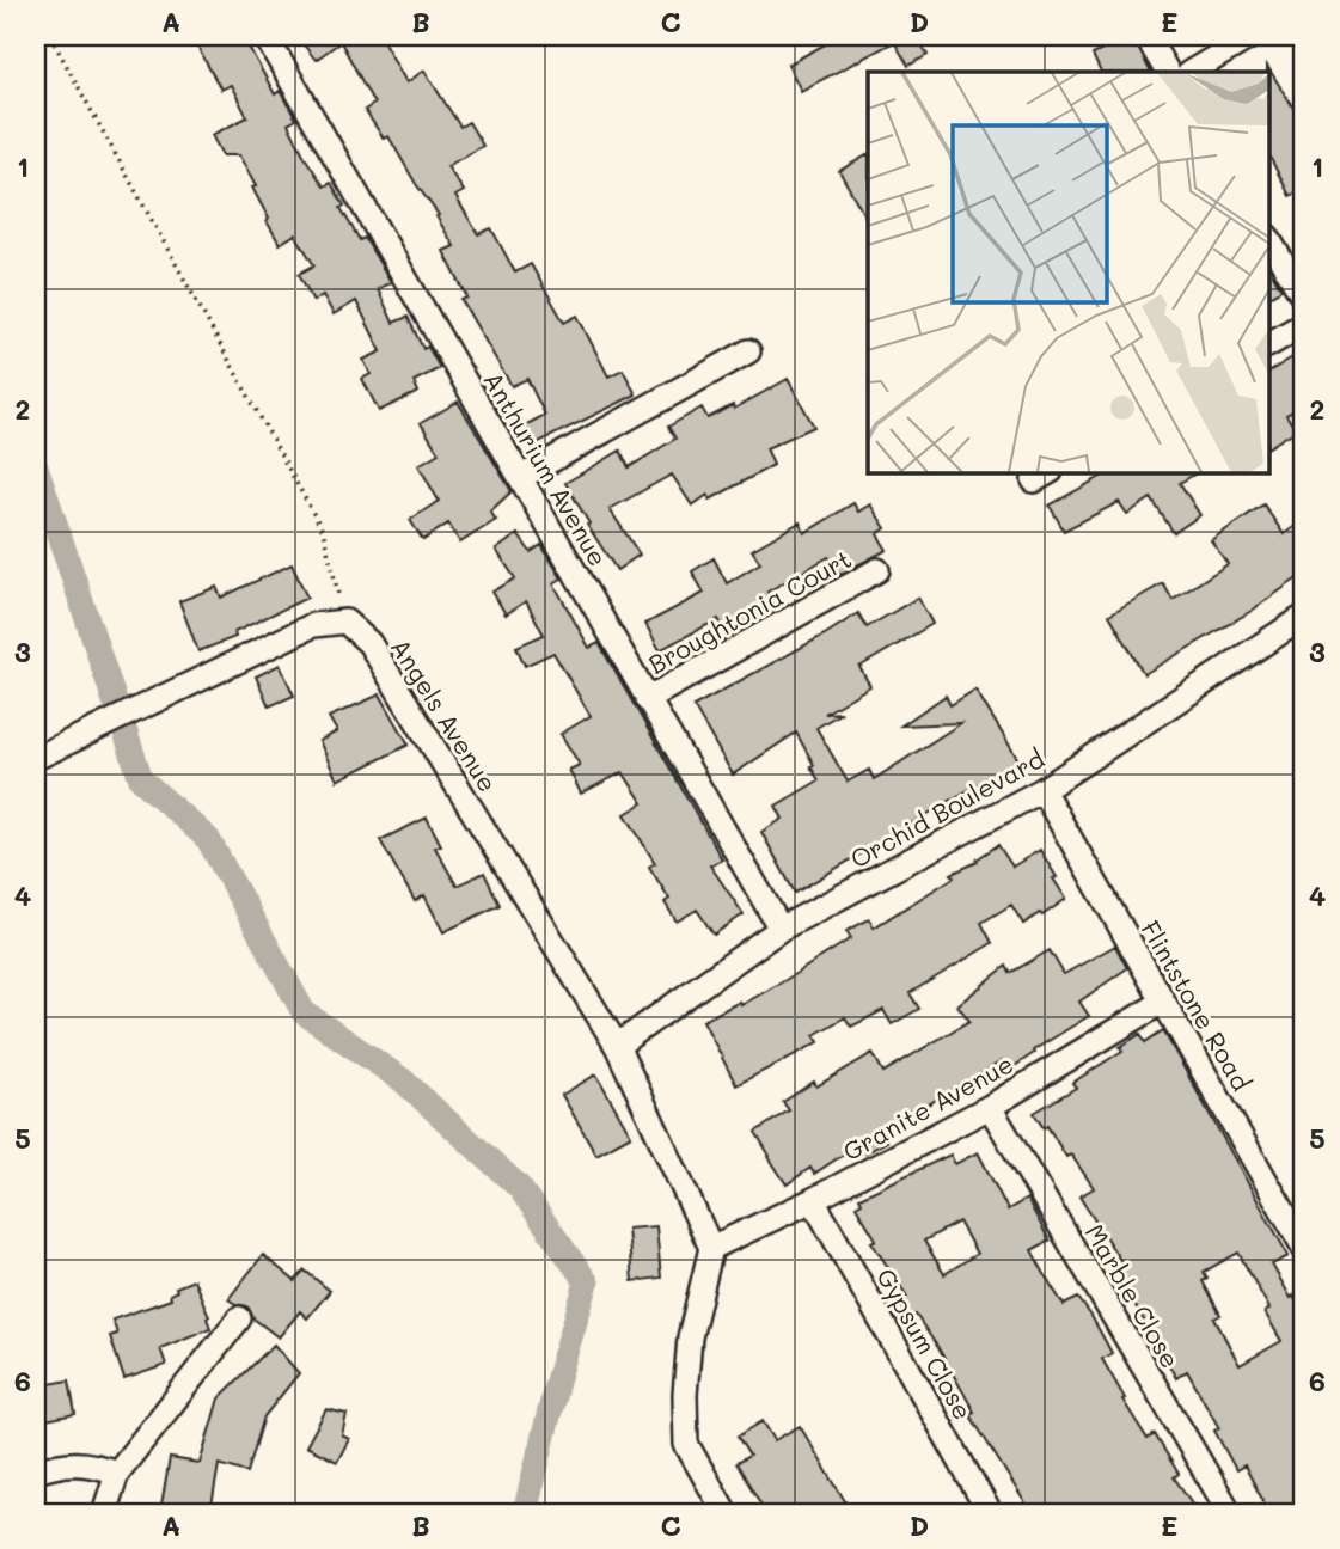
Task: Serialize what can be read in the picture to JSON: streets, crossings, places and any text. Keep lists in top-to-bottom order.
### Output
{
  "streets": {
    "street": [
      "Anthurium Avenue",
      "Broughtonia Court",
      "Angels Avenue",
      "Orchid Boulevard",
      "Flintstone Road",
      "Granite Avenue",
      "Marble Close",
      "Gypsum Close"
    ]
  },
  "crossings": [
    ["Anthurium Avenue", "Broughtonia Court"],
    ["Anthurium Avenue", "Orchid Boulevard"],
    ["Angels Avenue", "Orchid Boulevard"],
    ["Orchid Boulevard", "Flintstone Road"],
    ["Flintstone Road", "Granite Avenue"],
    ["Granite Avenue", "Marble Close"],
    ["Granite Avenue", "Gypsum Close"]
  ],
  "grid": {
    "columns": [
      "A",
      "B",
      "C",
      "D",
      "E"
    ],
    "rows": [
      "1",
      "2",
      "3",
      "4",
      "5",
      "6"
    ]
  }
}
